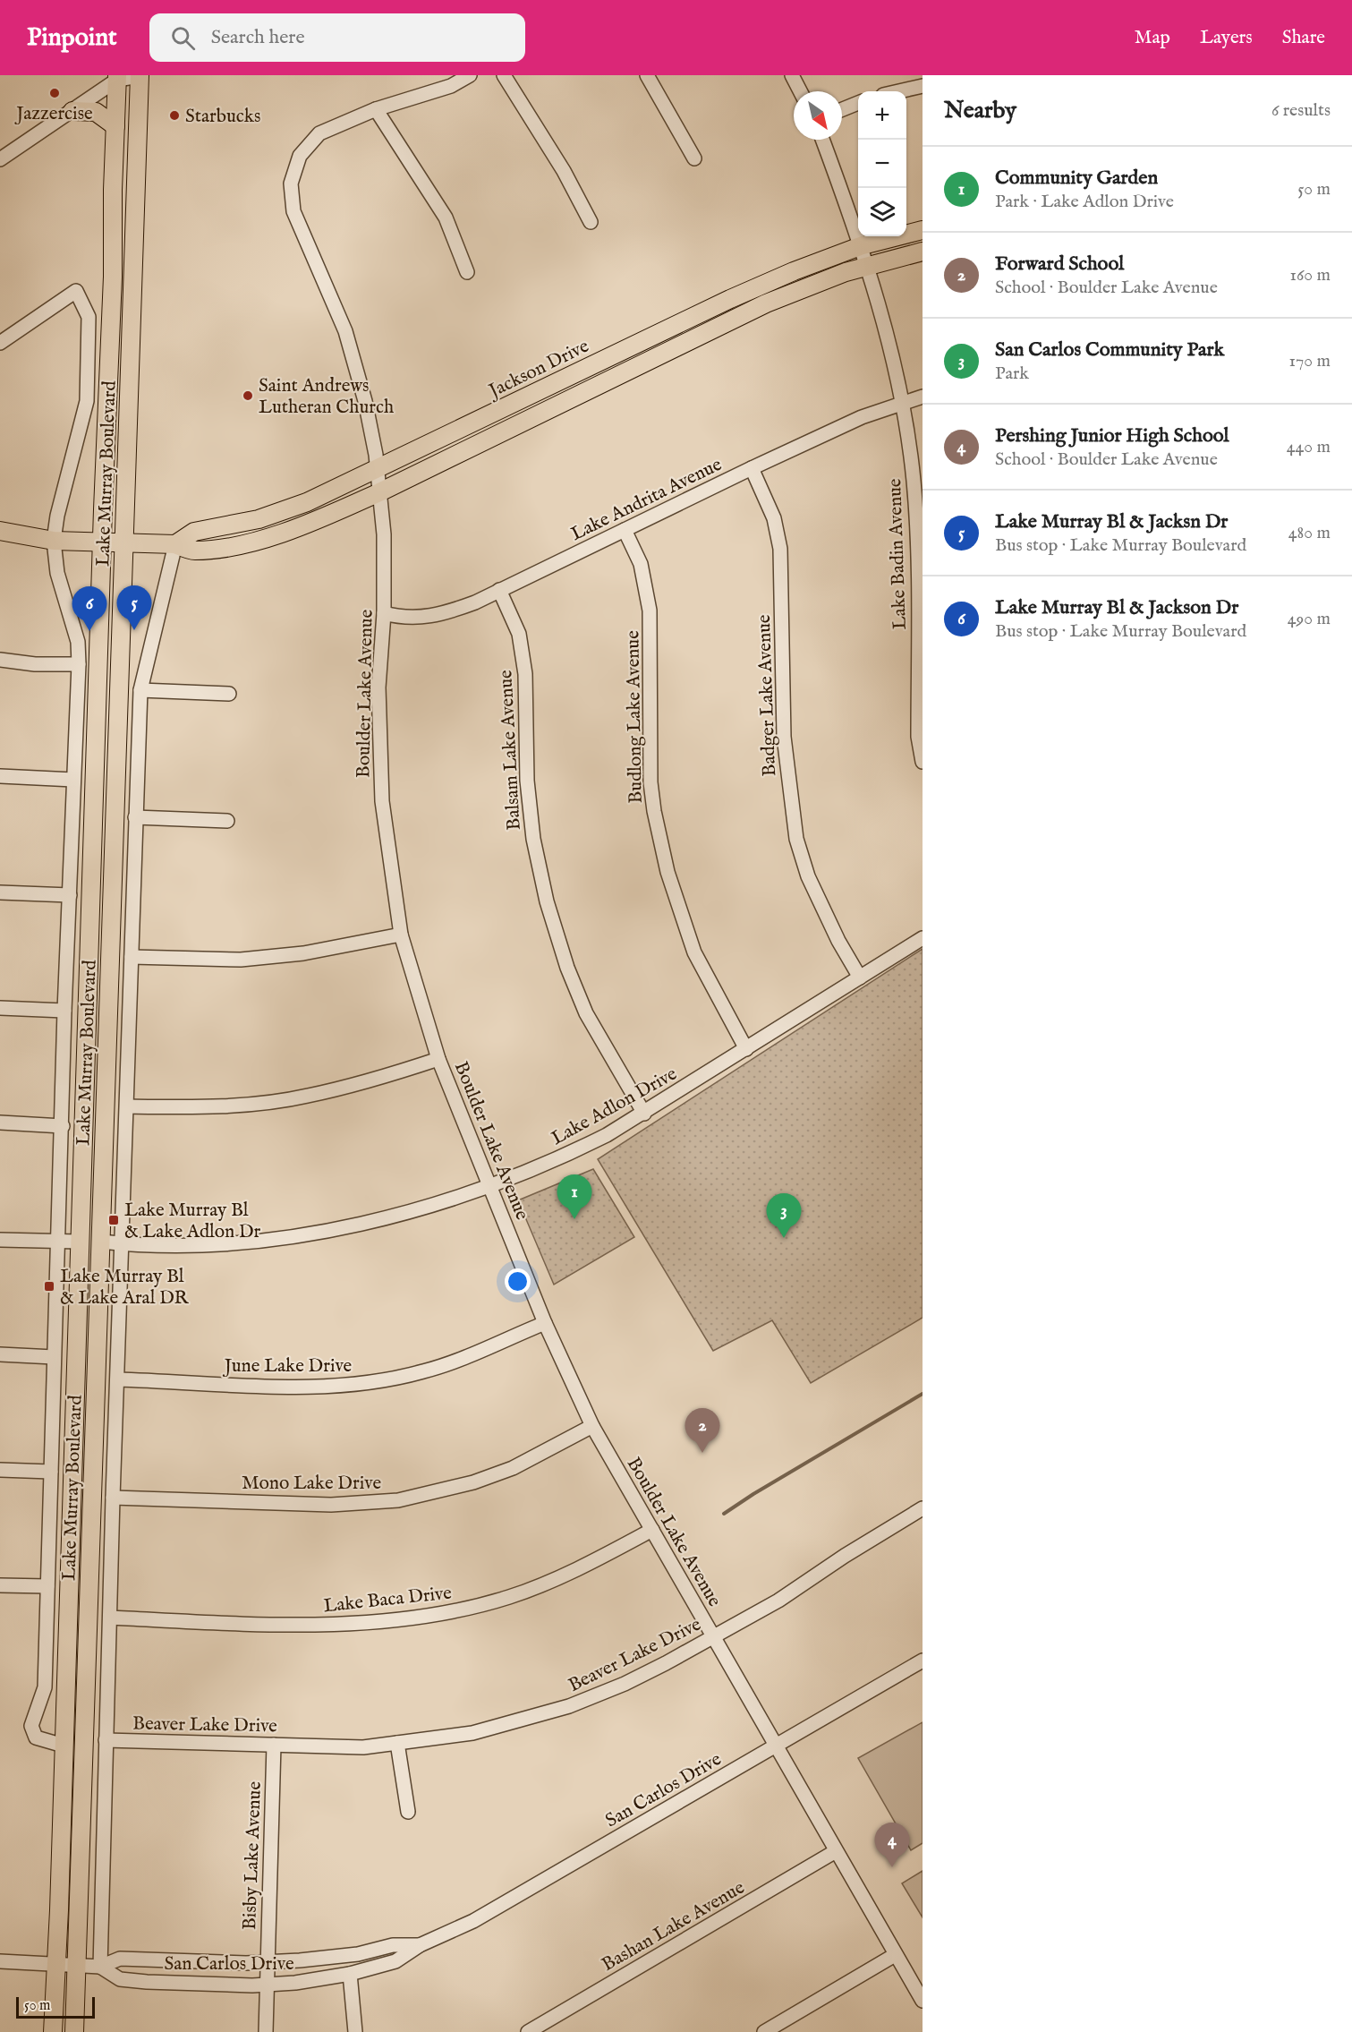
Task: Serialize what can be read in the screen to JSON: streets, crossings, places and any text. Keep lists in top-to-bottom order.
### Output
{
  "streets": {
    "main road": ["Jackson Drive", "Lake Murray Boulevard"],
    "street": [
      "Lake Andrita Avenue",
      "Lake Badin Avenue",
      "Boulder Lake Avenue",
      "Badger Lake Avenue",
      "Budlong Lake Avenue",
      "Balsam Lake Avenue",
      "Lake Adlon Drive",
      "June Lake Drive",
      "Mono Lake Drive",
      "Lake Baca Drive",
      "Beaver Lake Drive",
      "San Carlos Drive",
      "Bisby Lake Avenue",
      "Bashan Lake Avenue"
    ]
  },
  "crossings": [
    ["Jackson Drive", "Lake Badin Avenue"],
    ["Jackson Drive", "Boulder Lake Avenue"],
    ["Lake Murray Boulevard", "Lake Adlon Drive"],
    ["Lake Murray Boulevard", "San Carlos Drive"],
    ["Lake Andrita Avenue", "Lake Badin Avenue"],
    ["Lake Andrita Avenue", "Boulder Lake Avenue"],
    ["Lake Andrita Avenue", "Badger Lake Avenue"],
    ["Lake Andrita Avenue", "Budlong Lake Avenue"],
    ["Lake Andrita Avenue", "Balsam Lake Avenue"],
    ["Boulder Lake Avenue", "Lake Adlon Drive"],
    ["Boulder Lake Avenue", "June Lake Drive"],
    ["Boulder Lake Avenue", "Mono Lake Drive"],
    ["Boulder Lake Avenue", "Lake Baca Drive"],
    ["Boulder Lake Avenue", "Beaver Lake Drive"],
    ["Boulder Lake Avenue", "San Carlos Drive"],
    ["Boulder Lake Avenue", "Bashan Lake Avenue"],
    ["Badger Lake Avenue", "Lake Adlon Drive"],
    ["Budlong Lake Avenue", "Lake Adlon Drive"],
    ["Balsam Lake Avenue", "Lake Adlon Drive"],
    ["Beaver Lake Drive", "Bisby Lake Avenue"],
    ["San Carlos Drive", "Bisby Lake Avenue"]
  ],
  "places": {
    "other": ["Jazzercise", "Starbucks", "Saint Andrews Lutheran Church"],
    "transit": ["Lake Murray Bl & Lake Adlon Dr", "Lake Murray Bl & Lake Aral DR"]
  },
  "scale_bar": "50 m",
  "north": "bottom right",
  "page": {
    "header": "Pinpoint",
    "search": "Search here",
    "nav": ["Map", "Layers", "Share"],
    "heading": ["Nearby", "6 results"],
    "map_buttons": ["+", "−"],
    "list": [
      {
        "mark": "1",
        "name": "Community Garden",
        "note": "Park · Lake Adlon Drive",
        "value": "50 m"
      },
      {
        "mark": "2",
        "name": "Forward School",
        "note": "School · Boulder Lake Avenue",
        "value": "160 m"
      },
      {
        "mark": "3",
        "name": "San Carlos Community Park",
        "note": "Park",
        "value": "170 m"
      },
      {
        "mark": "4",
        "name": "Pershing Junior High School",
        "note": "School · Boulder Lake Avenue",
        "value": "440 m"
      },
      {
        "mark": "5",
        "name": "Lake Murray Bl & Jacksn Dr",
        "note": "Bus stop · Lake Murray Boulevard",
        "value": "480 m"
      },
      {
        "mark": "6",
        "name": "Lake Murray Bl & Jackson Dr",
        "note": "Bus stop · Lake Murray Boulevard",
        "value": "490 m"
      }
    ],
    "pins": [
      "5",
      "6",
      "1",
      "3",
      "2",
      "4"
    ],
    "scale": "50 m"
  }
}
